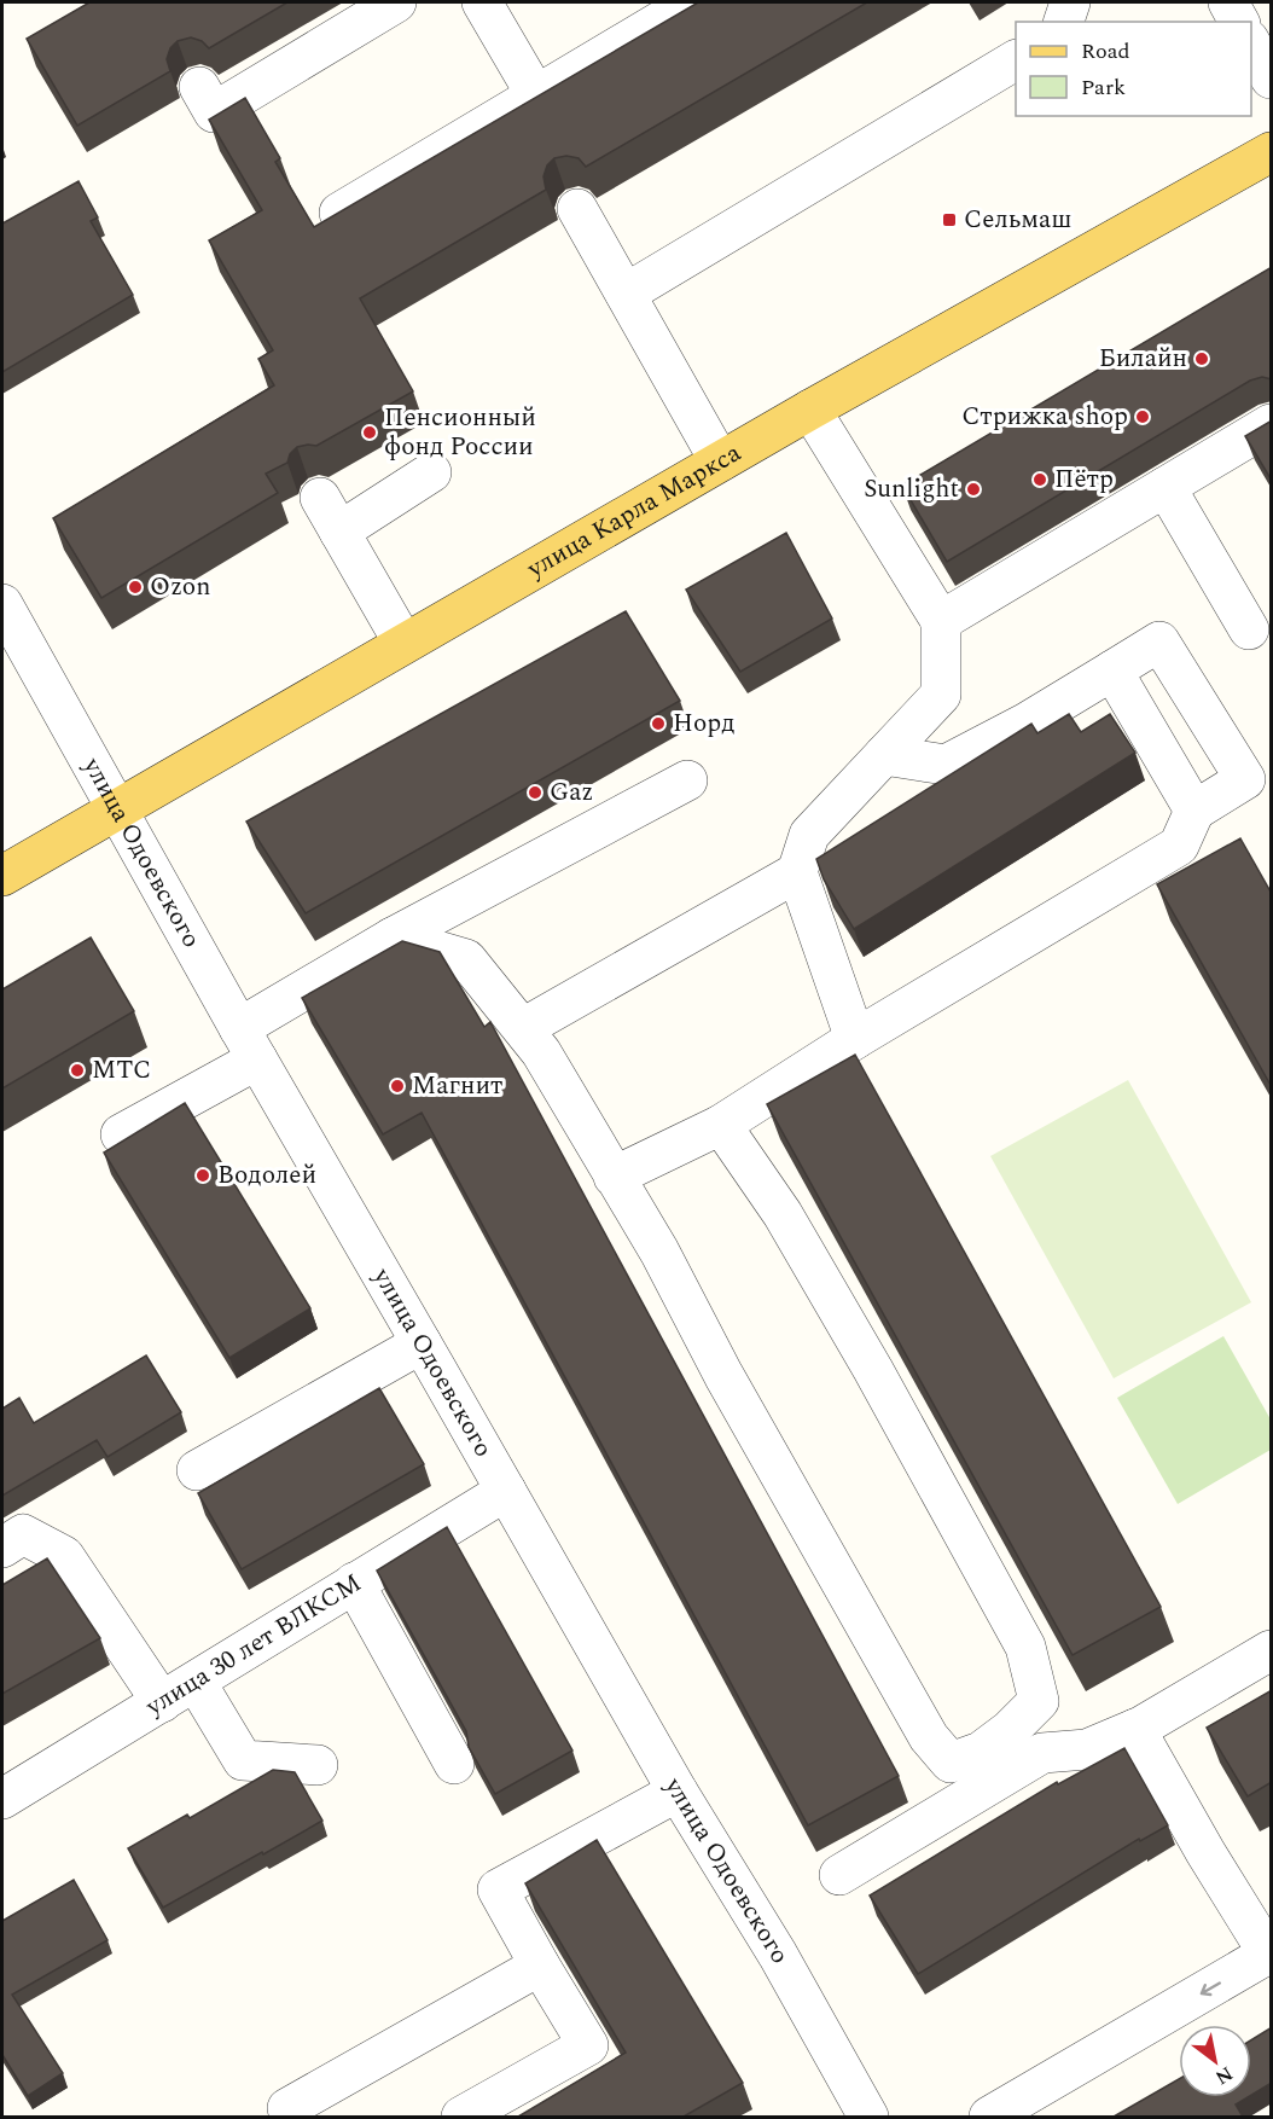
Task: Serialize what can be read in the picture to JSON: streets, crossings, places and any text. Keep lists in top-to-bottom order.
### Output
{
  "streets": {
    "main road": ["улица Карла Маркса"],
    "street": ["улица Одоевского", "улица 30 лет ВЛКСМ"]
  },
  "crossings": [
    ["улица Карла Маркса", "улица Одоевского"],
    ["улица Одоевского", "улица 30 лет ВЛКСМ"]
  ],
  "places": {
    "transit": ["Сельмаш"],
    "other": [
      "Билайн",
      "Стрижка shop",
      "Пенсионный фонд России",
      "Пётр",
      "Sunlight",
      "Ozon",
      "Норд",
      "Gaz",
      "МТС",
      "Магнит",
      "Водолей"
    ]
  },
  "legend": ["Road", "Park"],
  "north": "bottom right"
}
